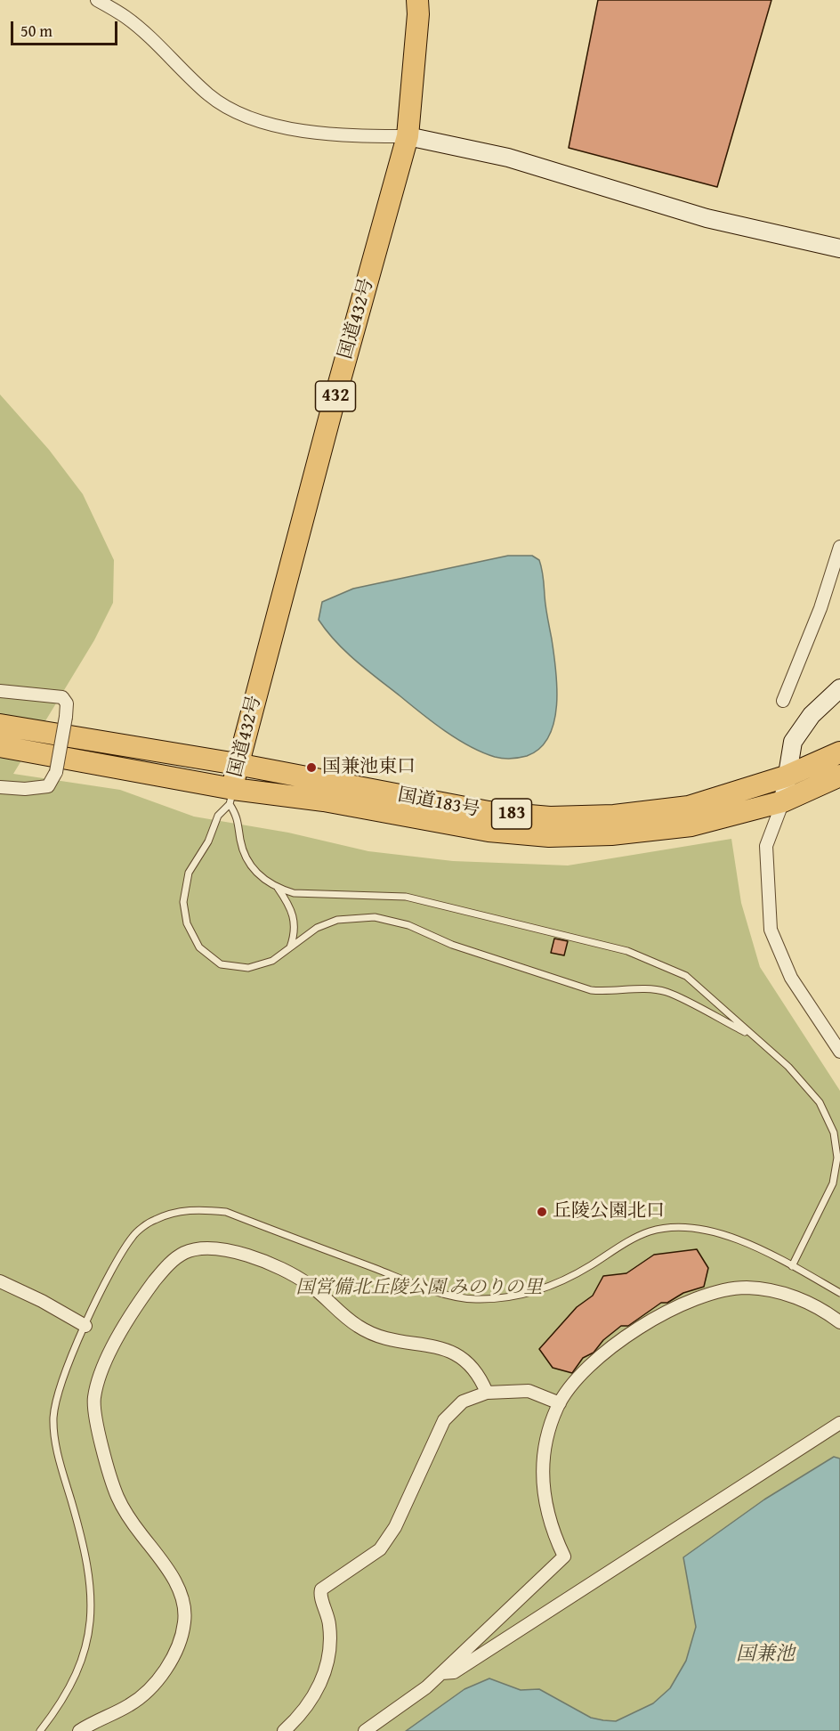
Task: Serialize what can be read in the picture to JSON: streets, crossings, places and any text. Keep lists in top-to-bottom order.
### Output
{
  "streets": {
    "highway": [
      "国道432号",
      "432",
      "国道183号",
      "183"
    ]
  },
  "crossings": [
    ["国道432号", "国道183号"]
  ],
  "water": ["国兼池"],
  "parks": ["国営備北丘陵公園 みのりの里"],
  "places": ["国兼池東口", "丘陵公園北口"],
  "scale_bar": "50 m"
}
